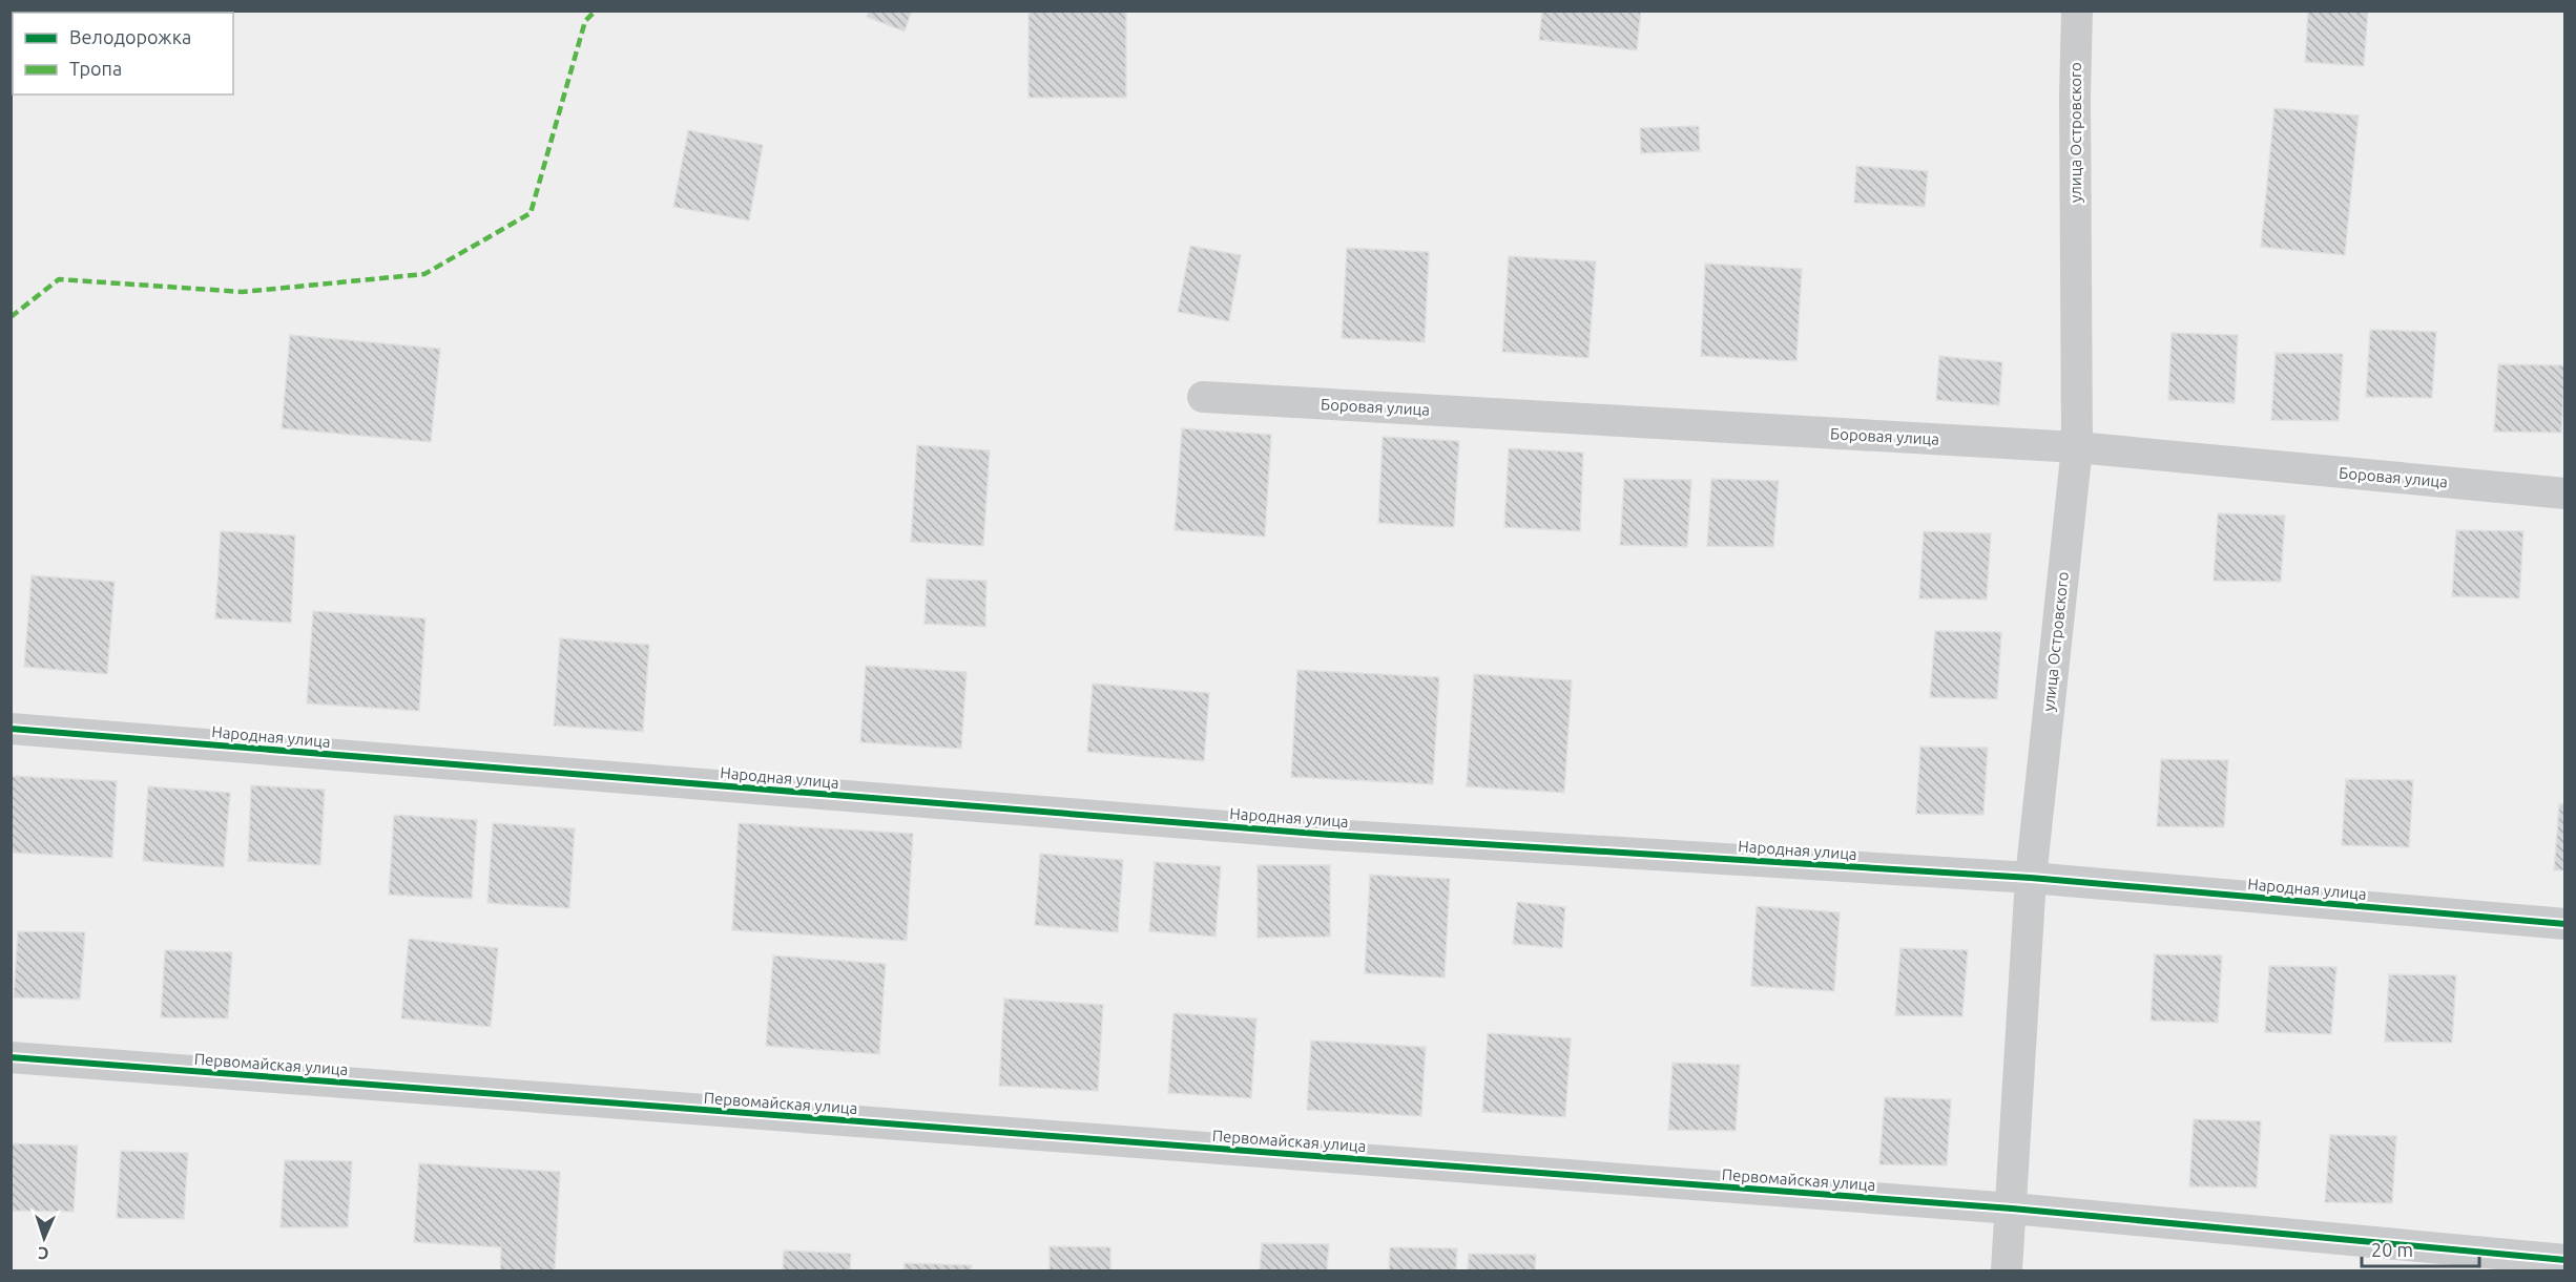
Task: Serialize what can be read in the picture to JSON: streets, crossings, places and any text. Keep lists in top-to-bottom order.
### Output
{
  "streets": {
    "street": [
      "улица Островского",
      "Боровая улица",
      "Народная улица",
      "Первомайская улица"
    ]
  },
  "crossings": [
    ["улица Островского", "Боровая улица"],
    ["улица Островского", "Народная улица"],
    ["улица Островского", "Первомайская улица"]
  ],
  "legend": ["Велодорожка", "Тропа"],
  "scale_bar": "20 m",
  "north": "bottom"
}
